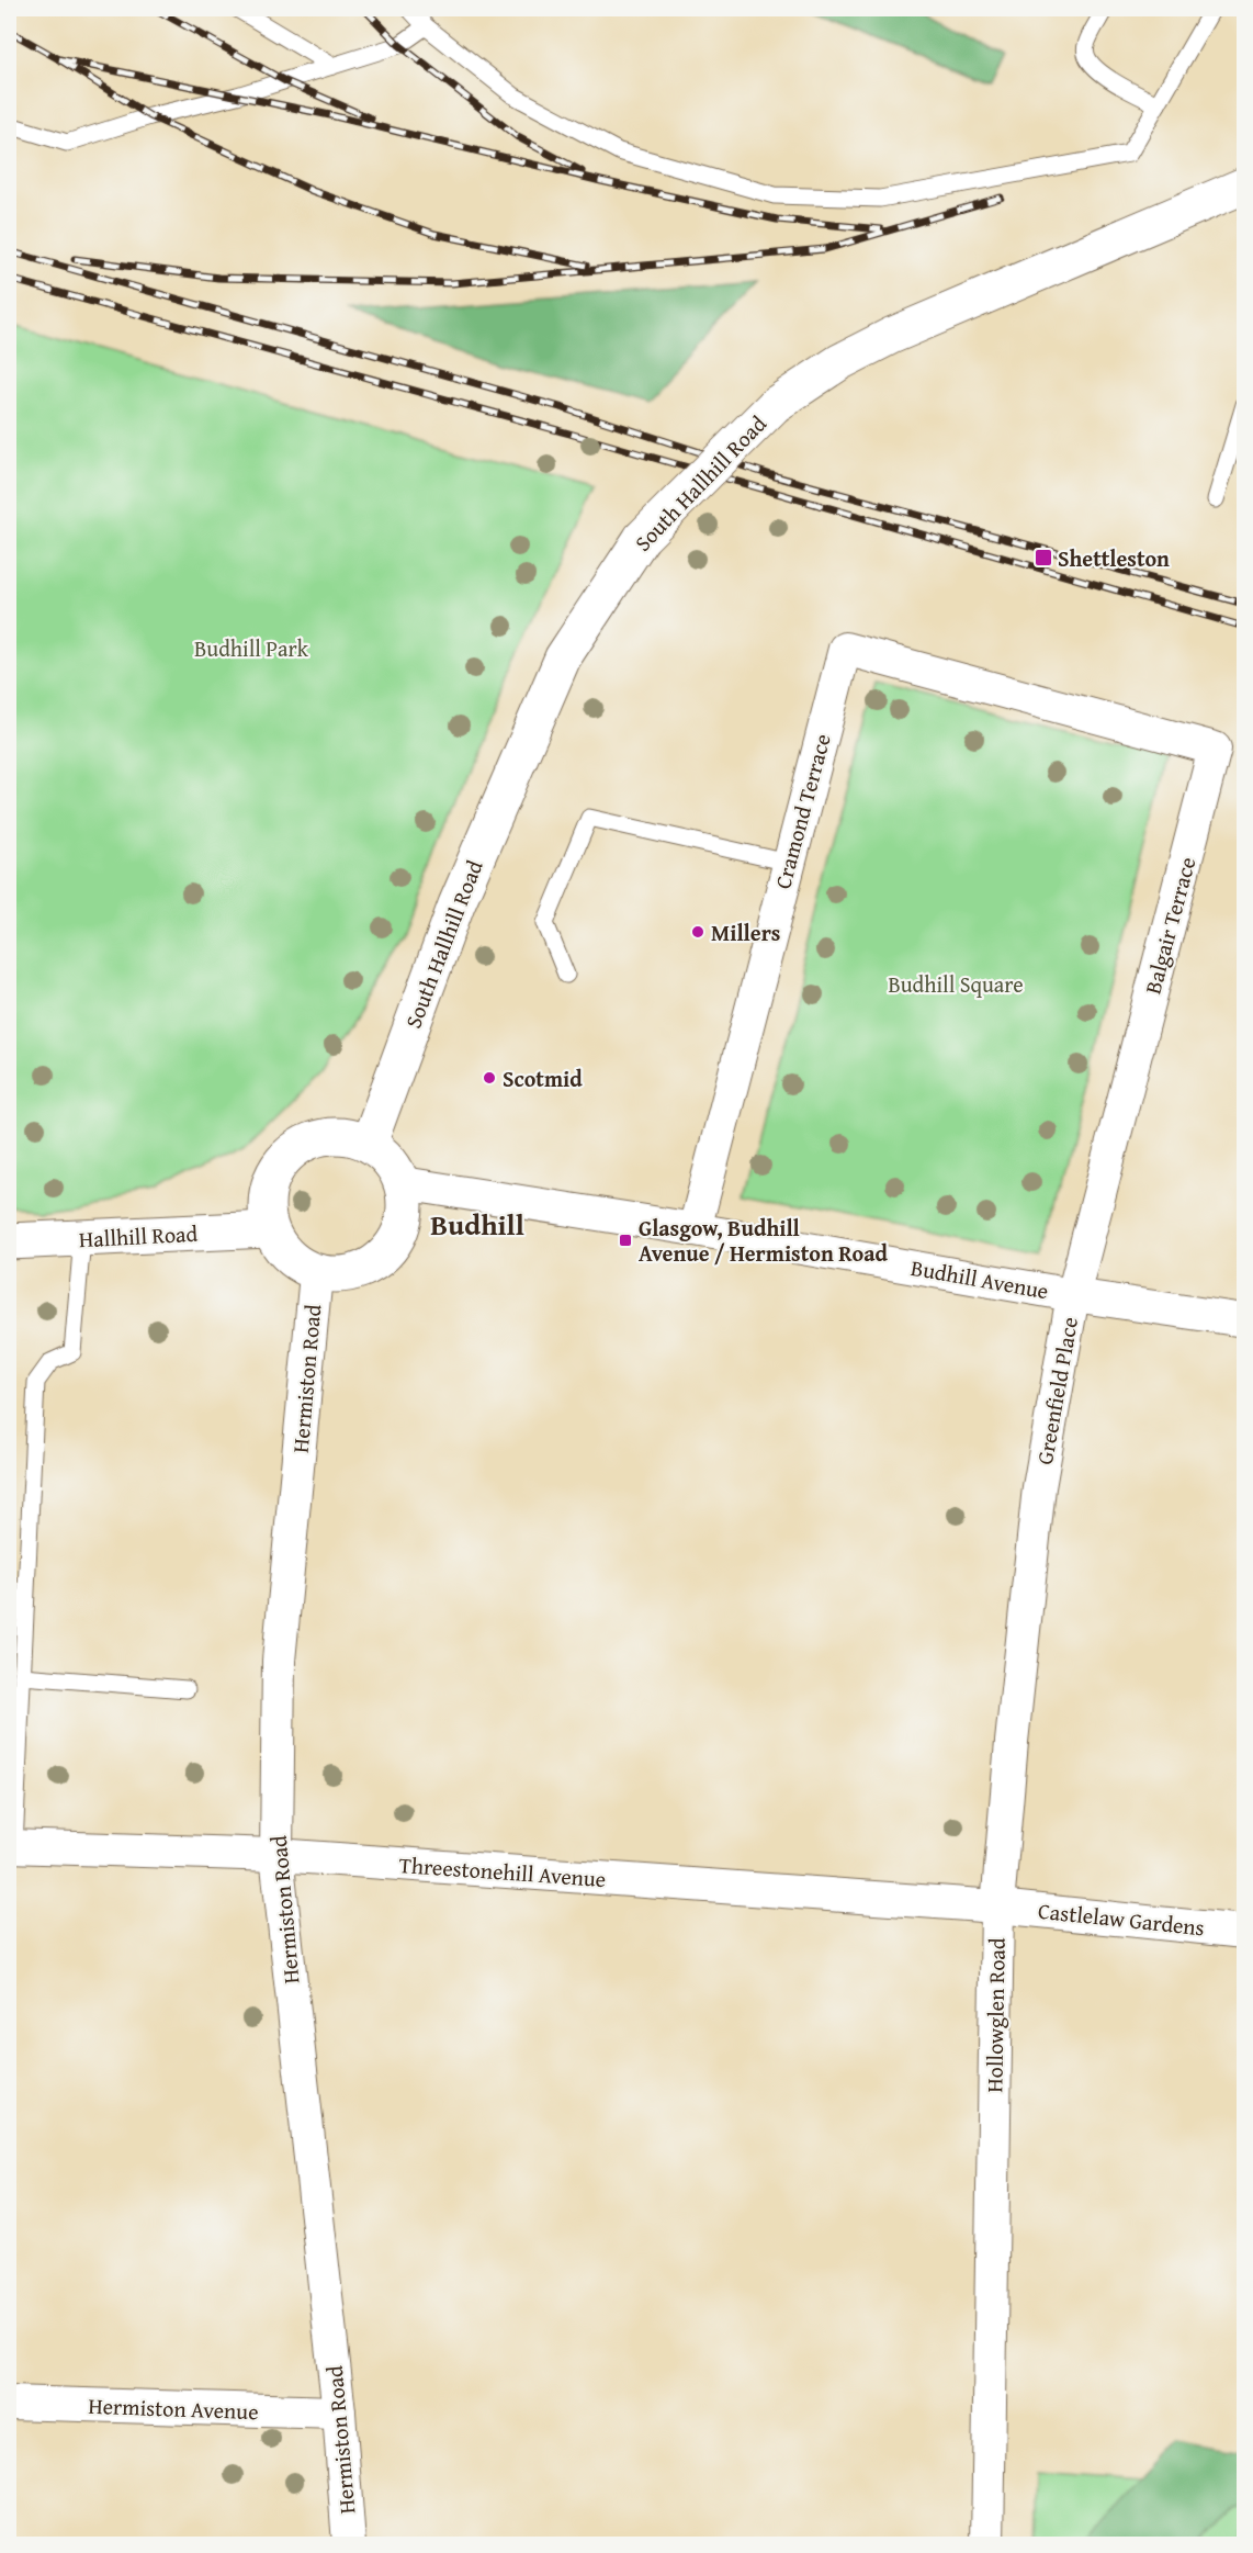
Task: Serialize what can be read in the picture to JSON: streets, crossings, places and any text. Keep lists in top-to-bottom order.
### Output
{
  "streets": {
    "street": [
      "South Hallhill Road",
      "Cramond Terrace",
      "Balgair Terrace",
      "Hallhill Road",
      "Budhill Avenue",
      "Hermiston Road",
      "Greenfield Place",
      "Threestonehill Avenue",
      "Castlelaw Gardens",
      "Hollowglen Road",
      "Hermiston Avenue"
    ]
  },
  "crossings": [
    ["South Hallhill Road", "Hallhill Road"],
    ["South Hallhill Road", "Budhill Avenue"],
    ["South Hallhill Road", "Hermiston Road"],
    ["Cramond Terrace", "Balgair Terrace"],
    ["Cramond Terrace", "Budhill Avenue"],
    ["Balgair Terrace", "Budhill Avenue"],
    ["Balgair Terrace", "Greenfield Place"],
    ["Hallhill Road", "Budhill Avenue"],
    ["Hallhill Road", "Hermiston Road"],
    ["Budhill Avenue", "Hermiston Road"],
    ["Budhill Avenue", "Greenfield Place"],
    ["Hermiston Road", "Threestonehill Avenue"],
    ["Hermiston Road", "Hermiston Avenue"],
    ["Greenfield Place", "Hollowglen Road"],
    ["Threestonehill Avenue", "Castlelaw Gardens"],
    ["Threestonehill Avenue", "Hollowglen Road"],
    ["Castlelaw Gardens", "Hollowglen Road"]
  ],
  "districts": ["Budhill"],
  "parks": ["Budhill Park", "Budhill Square"],
  "places": {
    "transit": ["Shettleston", "Glasgow, Budhill Avenue / Hermiston Road"],
    "other": ["Millers", "Scotmid"]
  }
}
